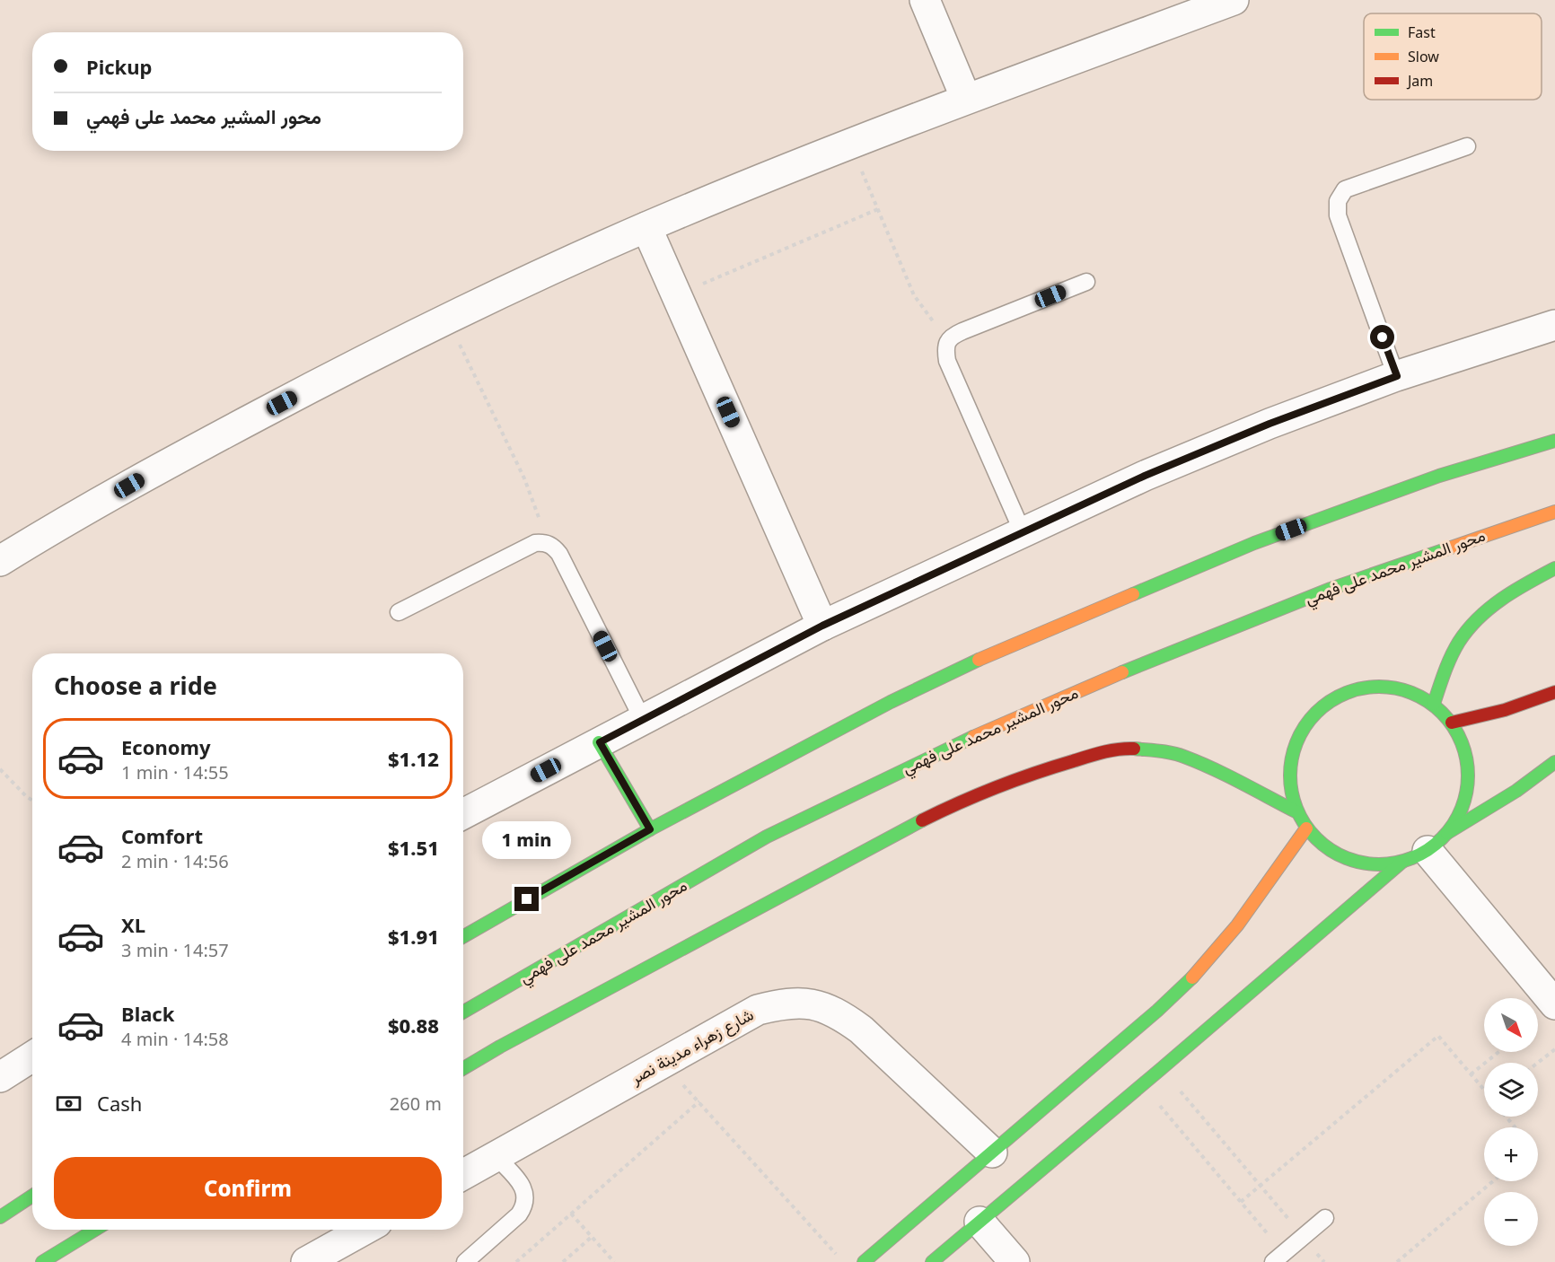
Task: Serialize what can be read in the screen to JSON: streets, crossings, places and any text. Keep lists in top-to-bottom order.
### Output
{
  "streets": {
    "main road": ["محور المشير محمد على فهمي"],
    "street": ["شارع زهراء مدينة نصر"]
  },
  "legend": ["Fast", "Slow", "Jam"],
  "north": "bottom right",
  "page": {
    "banner": ["Pickup", "محور المشير محمد على فهمي"],
    "heading": "Choose a ride",
    "list": [
      {
        "name": "Economy",
        "note": "1 min · 14:55",
        "value": "$1.12"
      },
      {
        "name": "Comfort",
        "note": "2 min · 14:56",
        "value": "$1.51"
      },
      {
        "name": "XL",
        "note": "3 min · 14:57",
        "value": "$1.91"
      },
      {
        "name": "Black",
        "note": "4 min · 14:58",
        "value": "$0.88"
      }
    ],
    "bubble": "1 min",
    "map_buttons": ["+", "−"],
    "pay": ["Cash", "260 m"],
    "buttons": "Confirm"
  }
}
